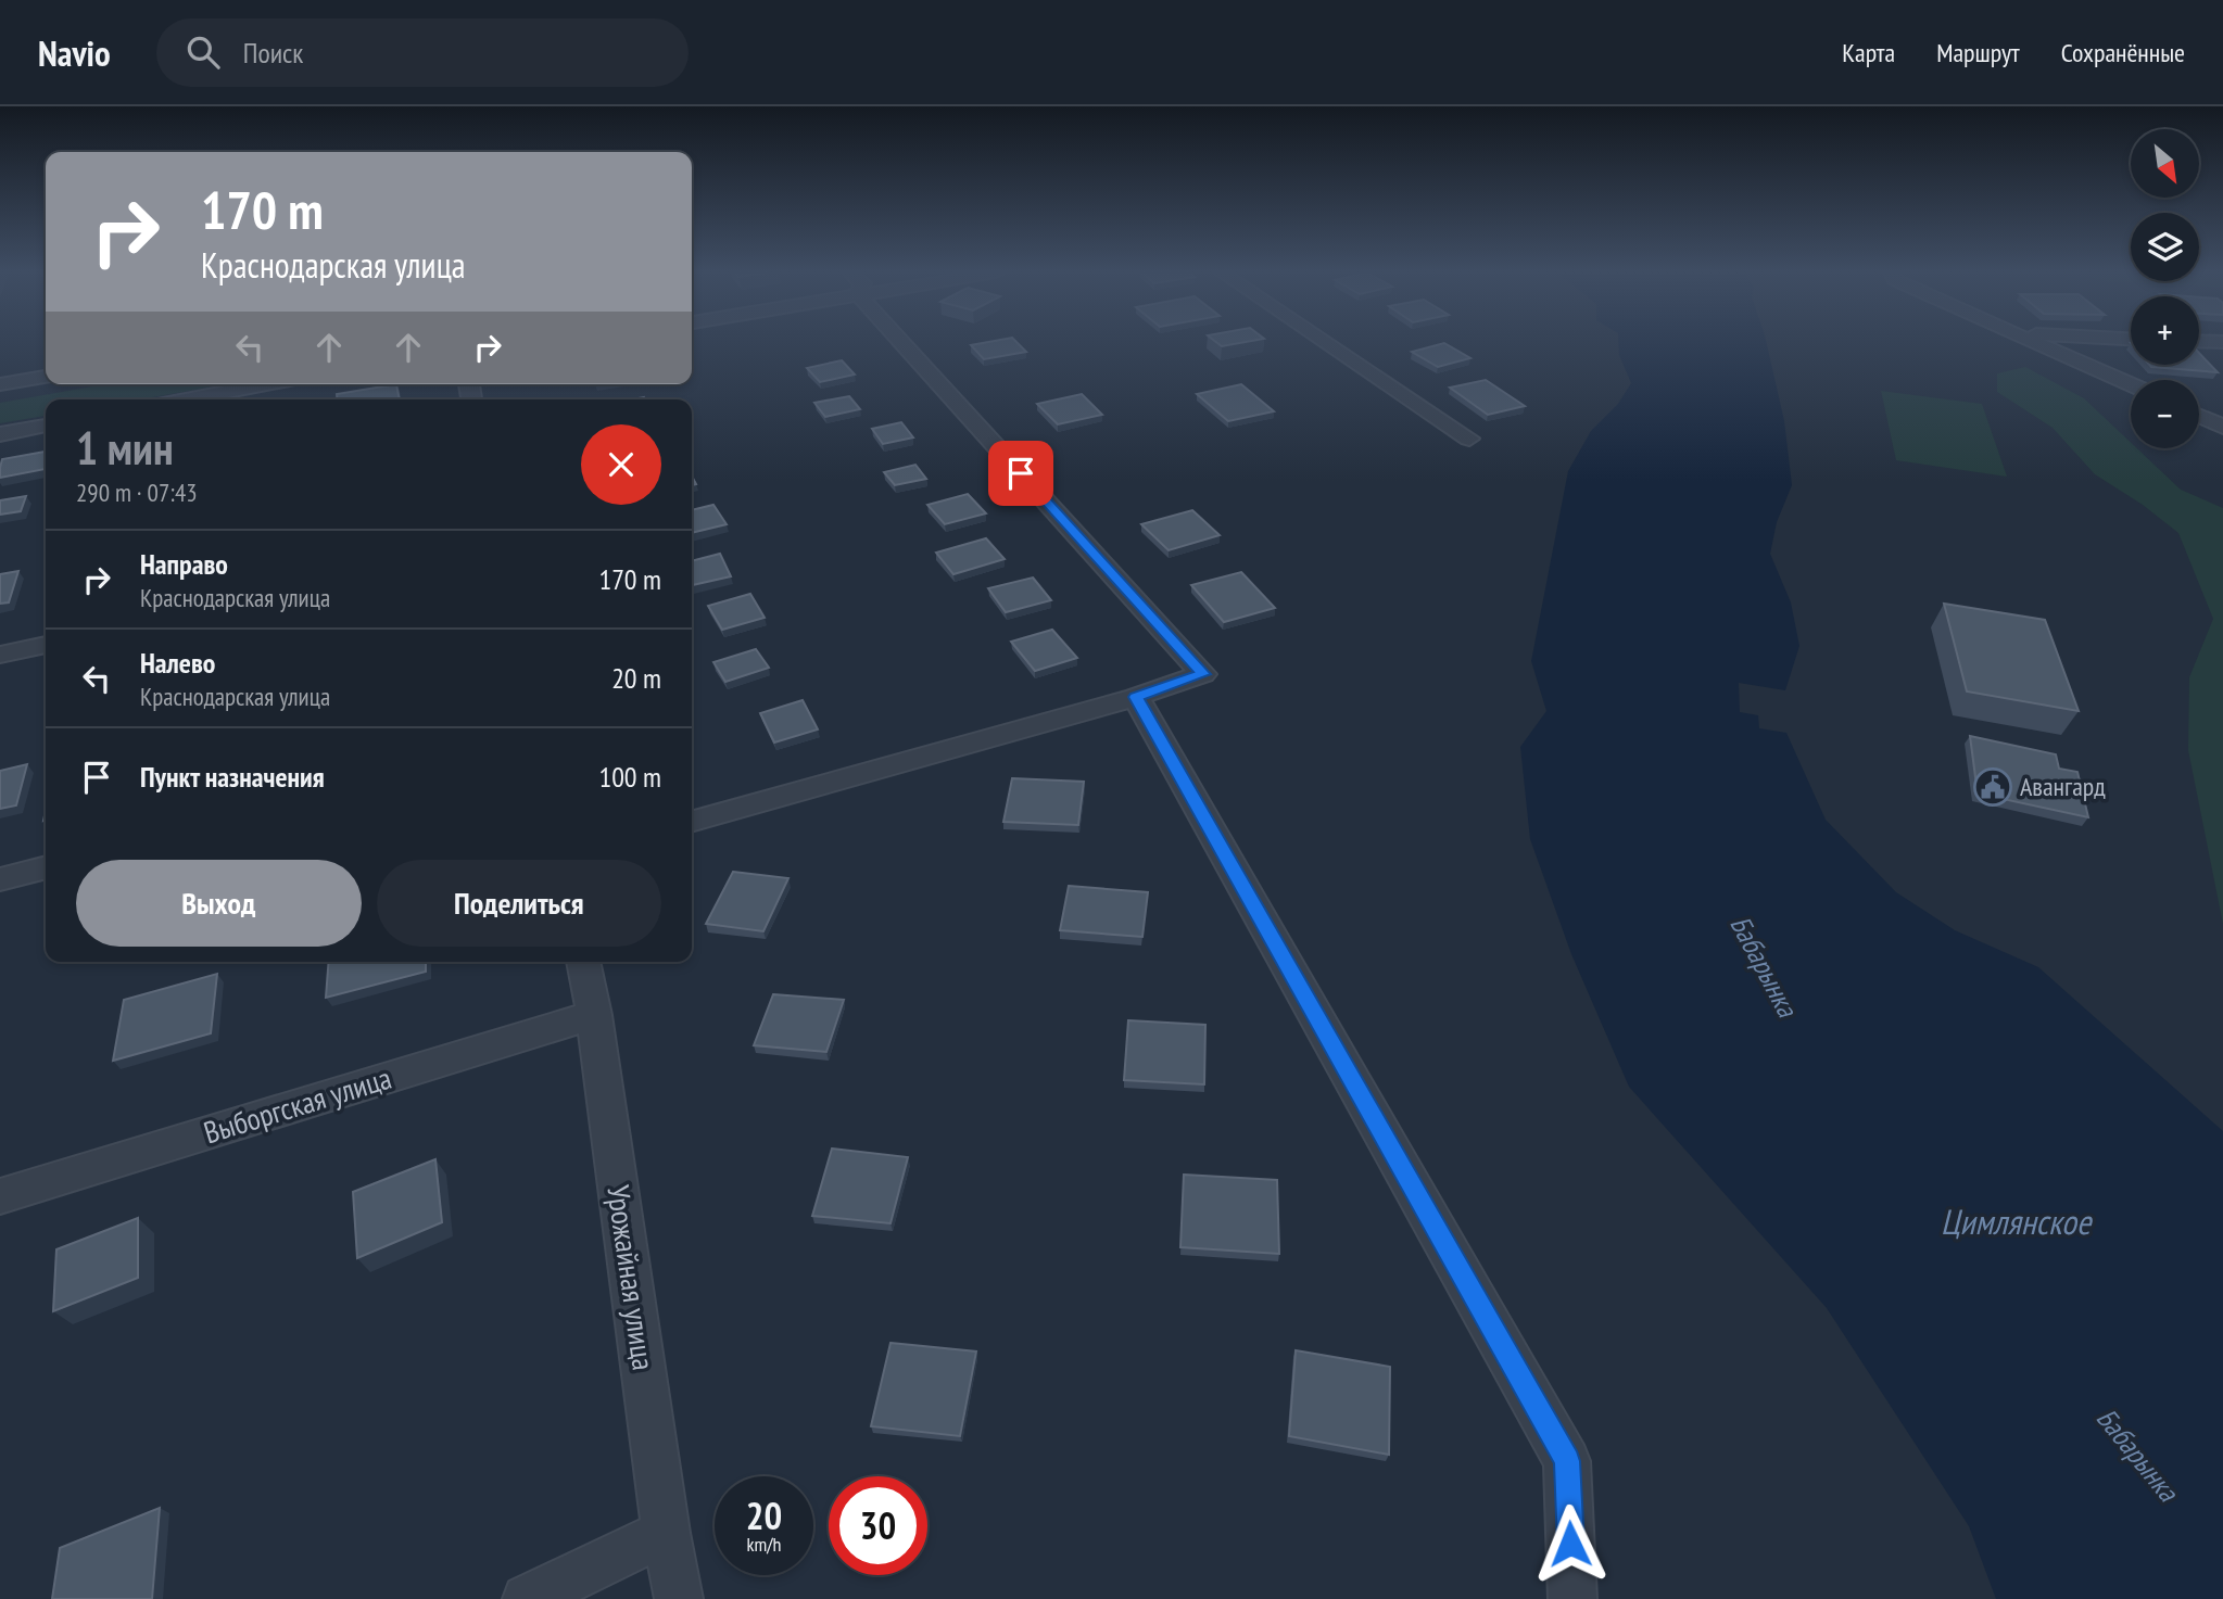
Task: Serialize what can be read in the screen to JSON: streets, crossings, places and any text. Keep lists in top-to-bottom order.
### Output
{
  "streets": {
    "street": ["Выборгская улица", "Урожайная улица"]
  },
  "crossings": [
    ["Выборгская улица", "Урожайная улица"]
  ],
  "water": ["Бабарынка", "Цимлянское"],
  "places": {
    "public building": ["Авангард"]
  },
  "north": "bottom right",
  "page": {
    "header": "Navio",
    "search": "Поиск",
    "nav": ["Карта", "Маршрут", "Сохранённые"],
    "map_buttons": ["+", "−"],
    "turn": ["170 m", "Краснодарская улица"],
    "heading": ["1 мин", "290 m · 07:43"],
    "list": [
      {
        "name": "Направо",
        "note": "Краснодарская улица",
        "value": "170 m"
      },
      {
        "name": "Налево",
        "note": "Краснодарская улица",
        "value": "20 m"
      },
      {
        "name": "Пункт назначения",
        "value": "100 m"
      }
    ],
    "buttons": ["Выход", "Поделиться"],
    "speed": "20 km/h",
    "limit": "30"
  }
}
